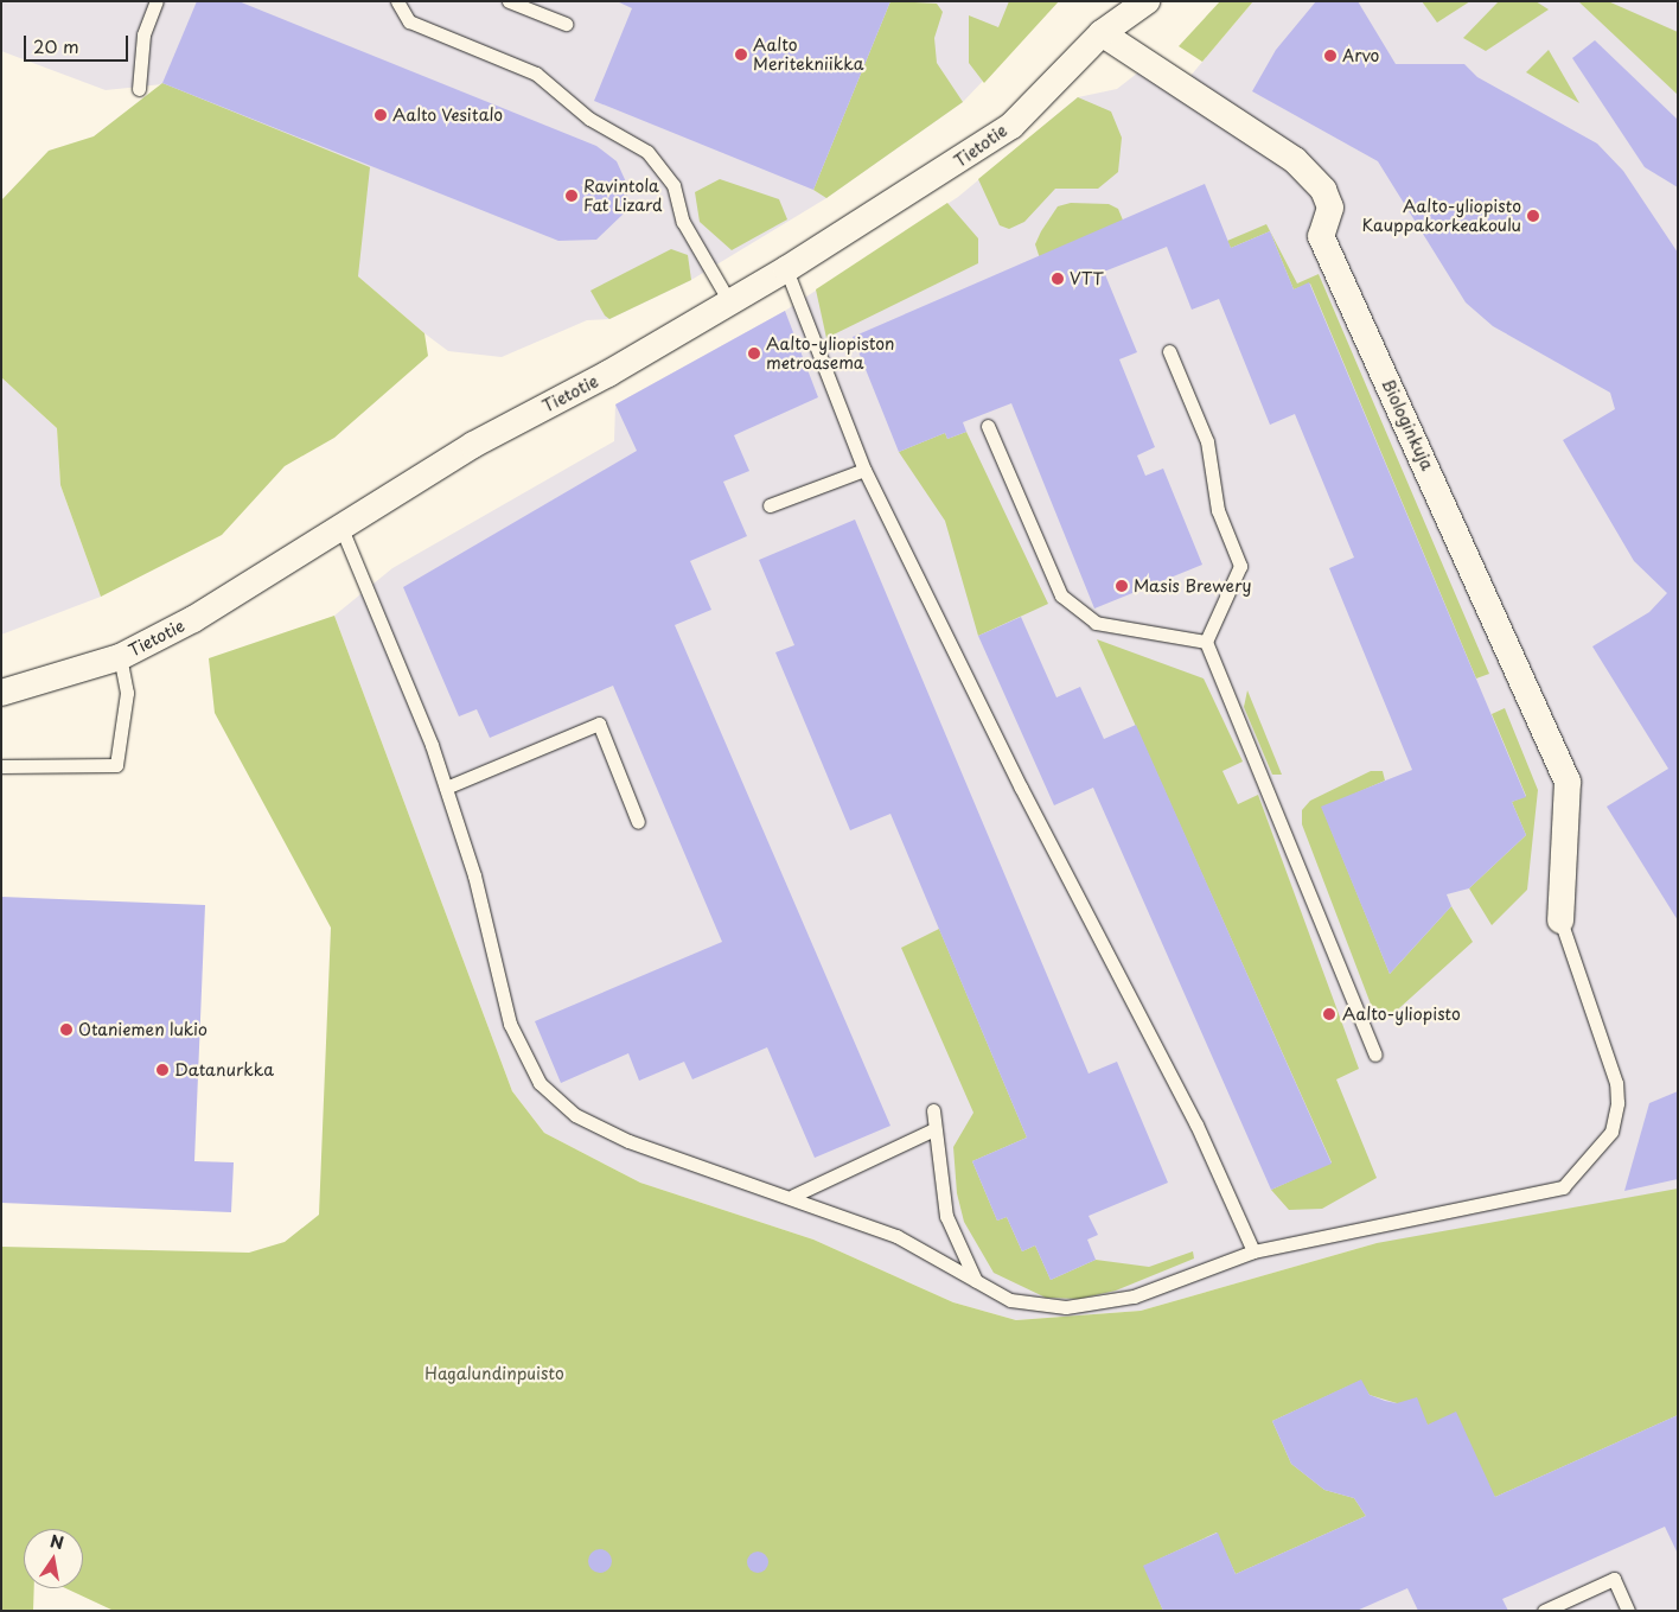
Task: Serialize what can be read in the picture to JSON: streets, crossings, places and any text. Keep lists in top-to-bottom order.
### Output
{
  "streets": {
    "street": ["Tietotie", "Biologinkuja"]
  },
  "crossings": [
    ["Tietotie", "Biologinkuja"]
  ],
  "parks": ["Hagalundinpuisto"],
  "places": [
    "Aalto Meritekniikka",
    "Arvo",
    "Aalto Vesitalo",
    "Ravintola Fat Lizard",
    "Aalto-yliopisto Kauppakorkeakoulu",
    "VTT",
    "Aalto-yliopiston metroasema",
    "Masis Brewery",
    "Aalto-yliopisto",
    "Otaniemen lukio",
    "Datanurkka"
  ],
  "scale_bar": "20 m",
  "north": "top"
}
